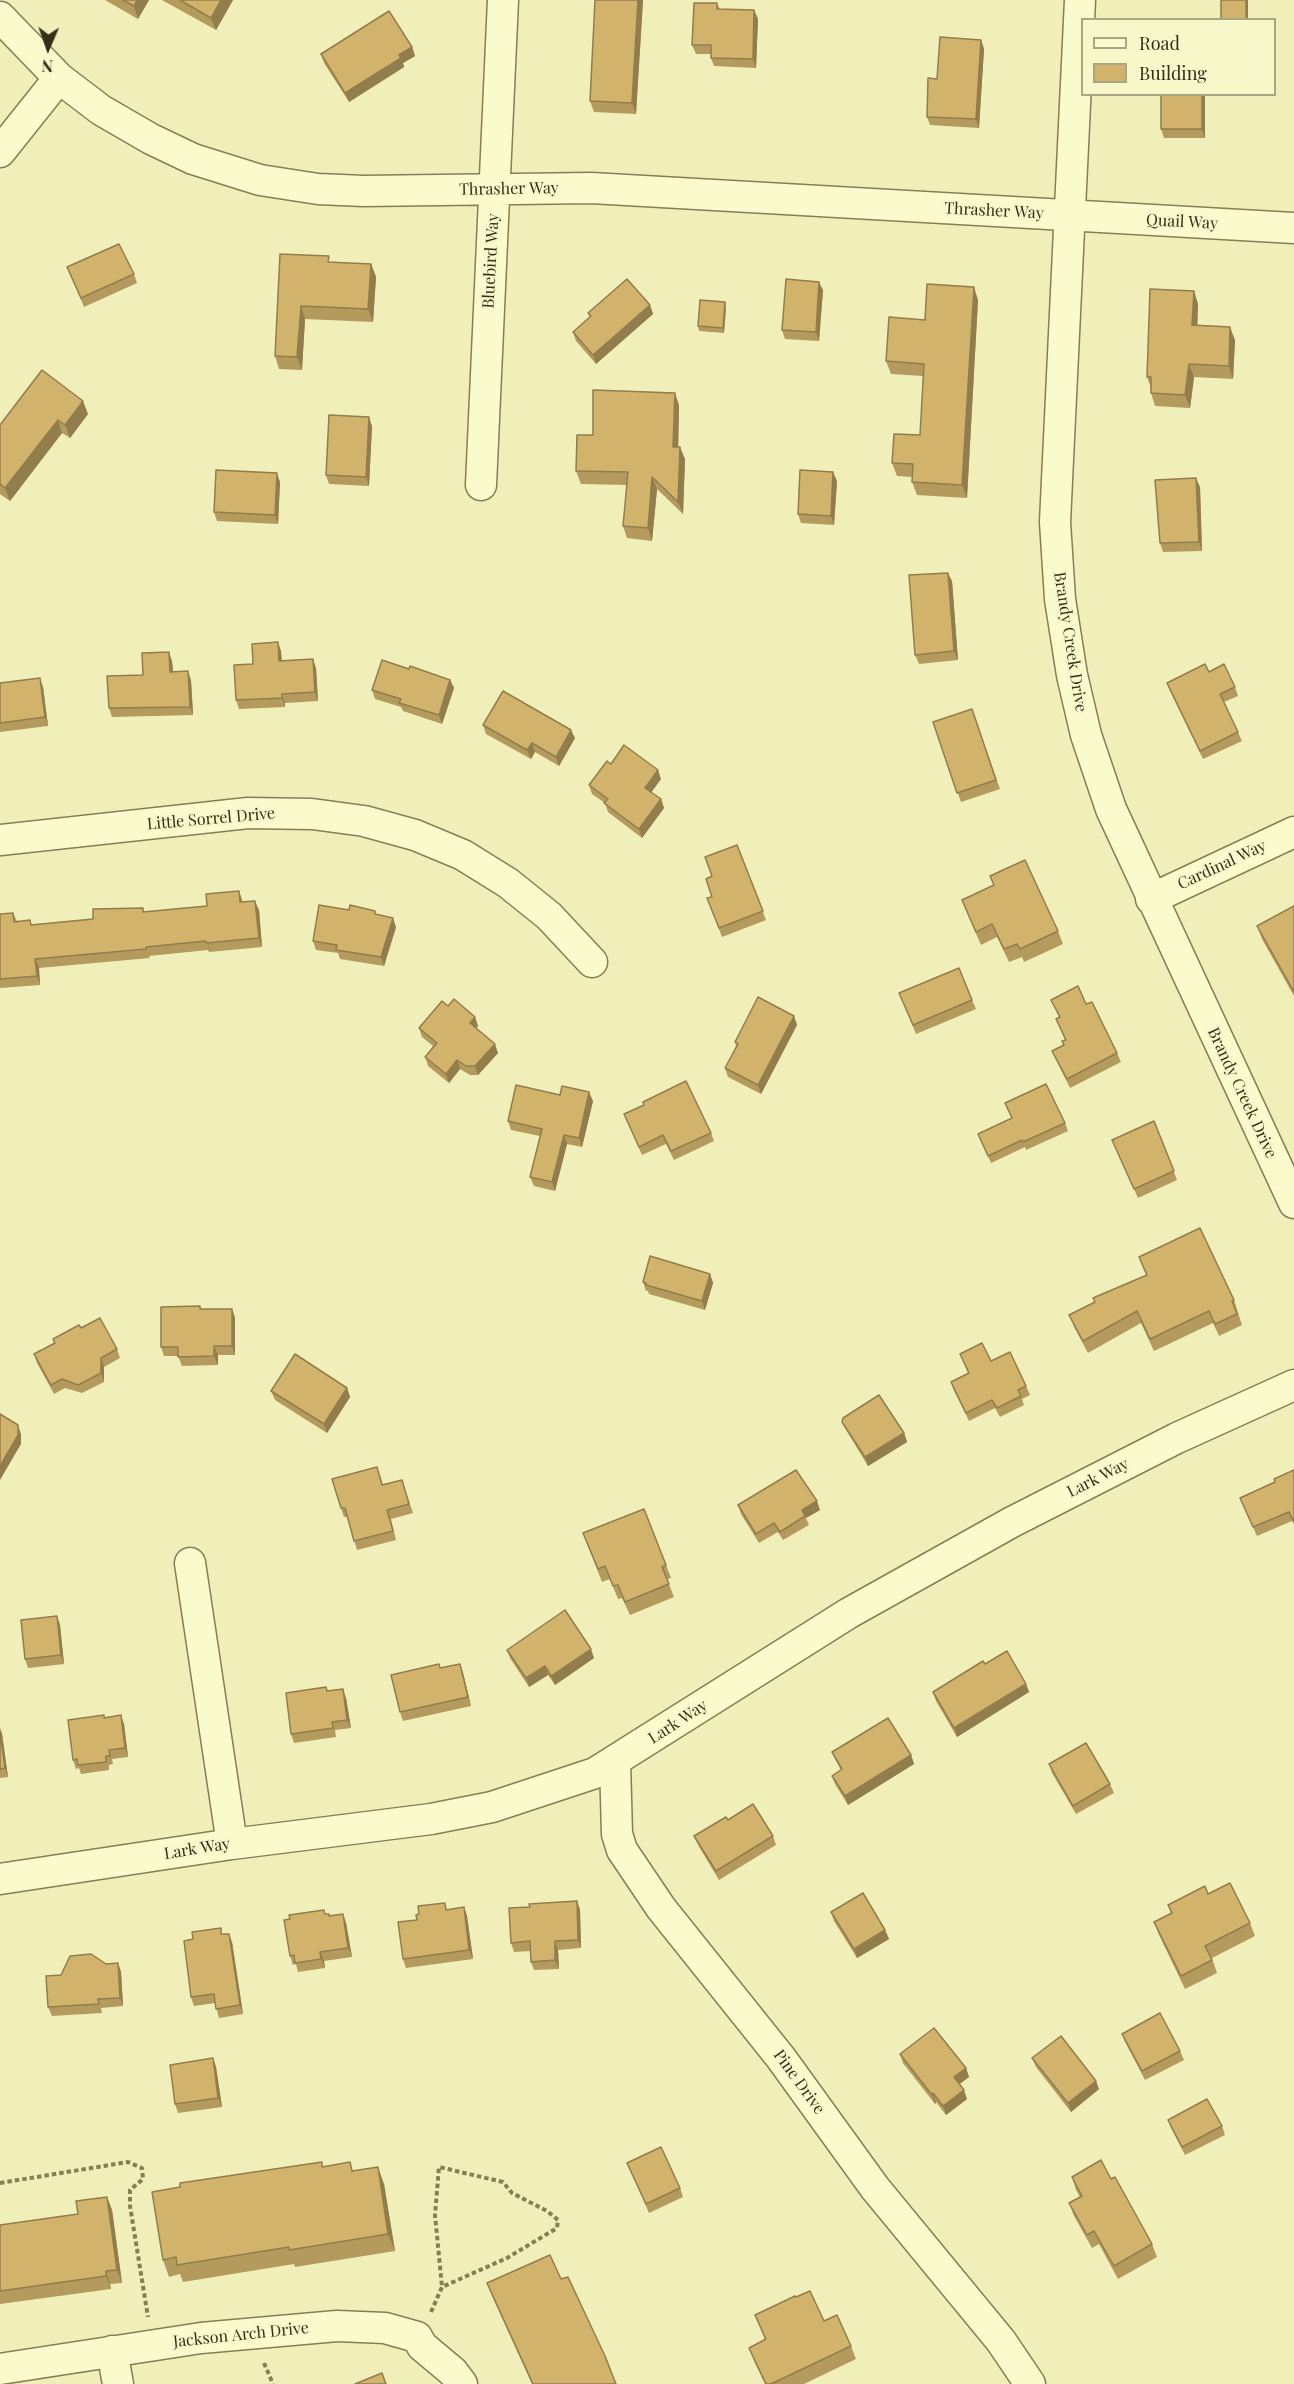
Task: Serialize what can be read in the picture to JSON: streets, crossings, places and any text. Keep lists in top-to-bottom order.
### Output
{
  "streets": {
    "street": [
      "Thrasher Way",
      "Quail Way",
      "Bluebird Way",
      "Brandy Creek Drive",
      "Little Sorrel Drive",
      "Cardinal Way",
      "Lark Way",
      "Pine Drive",
      "Jackson Arch Drive"
    ]
  },
  "crossings": [
    ["Thrasher Way", "Quail Way"],
    ["Thrasher Way", "Bluebird Way"],
    ["Thrasher Way", "Brandy Creek Drive"],
    ["Quail Way", "Brandy Creek Drive"],
    ["Brandy Creek Drive", "Cardinal Way"],
    ["Lark Way", "Pine Drive"]
  ],
  "legend": ["Road", "Building"],
  "north": "bottom"
}
